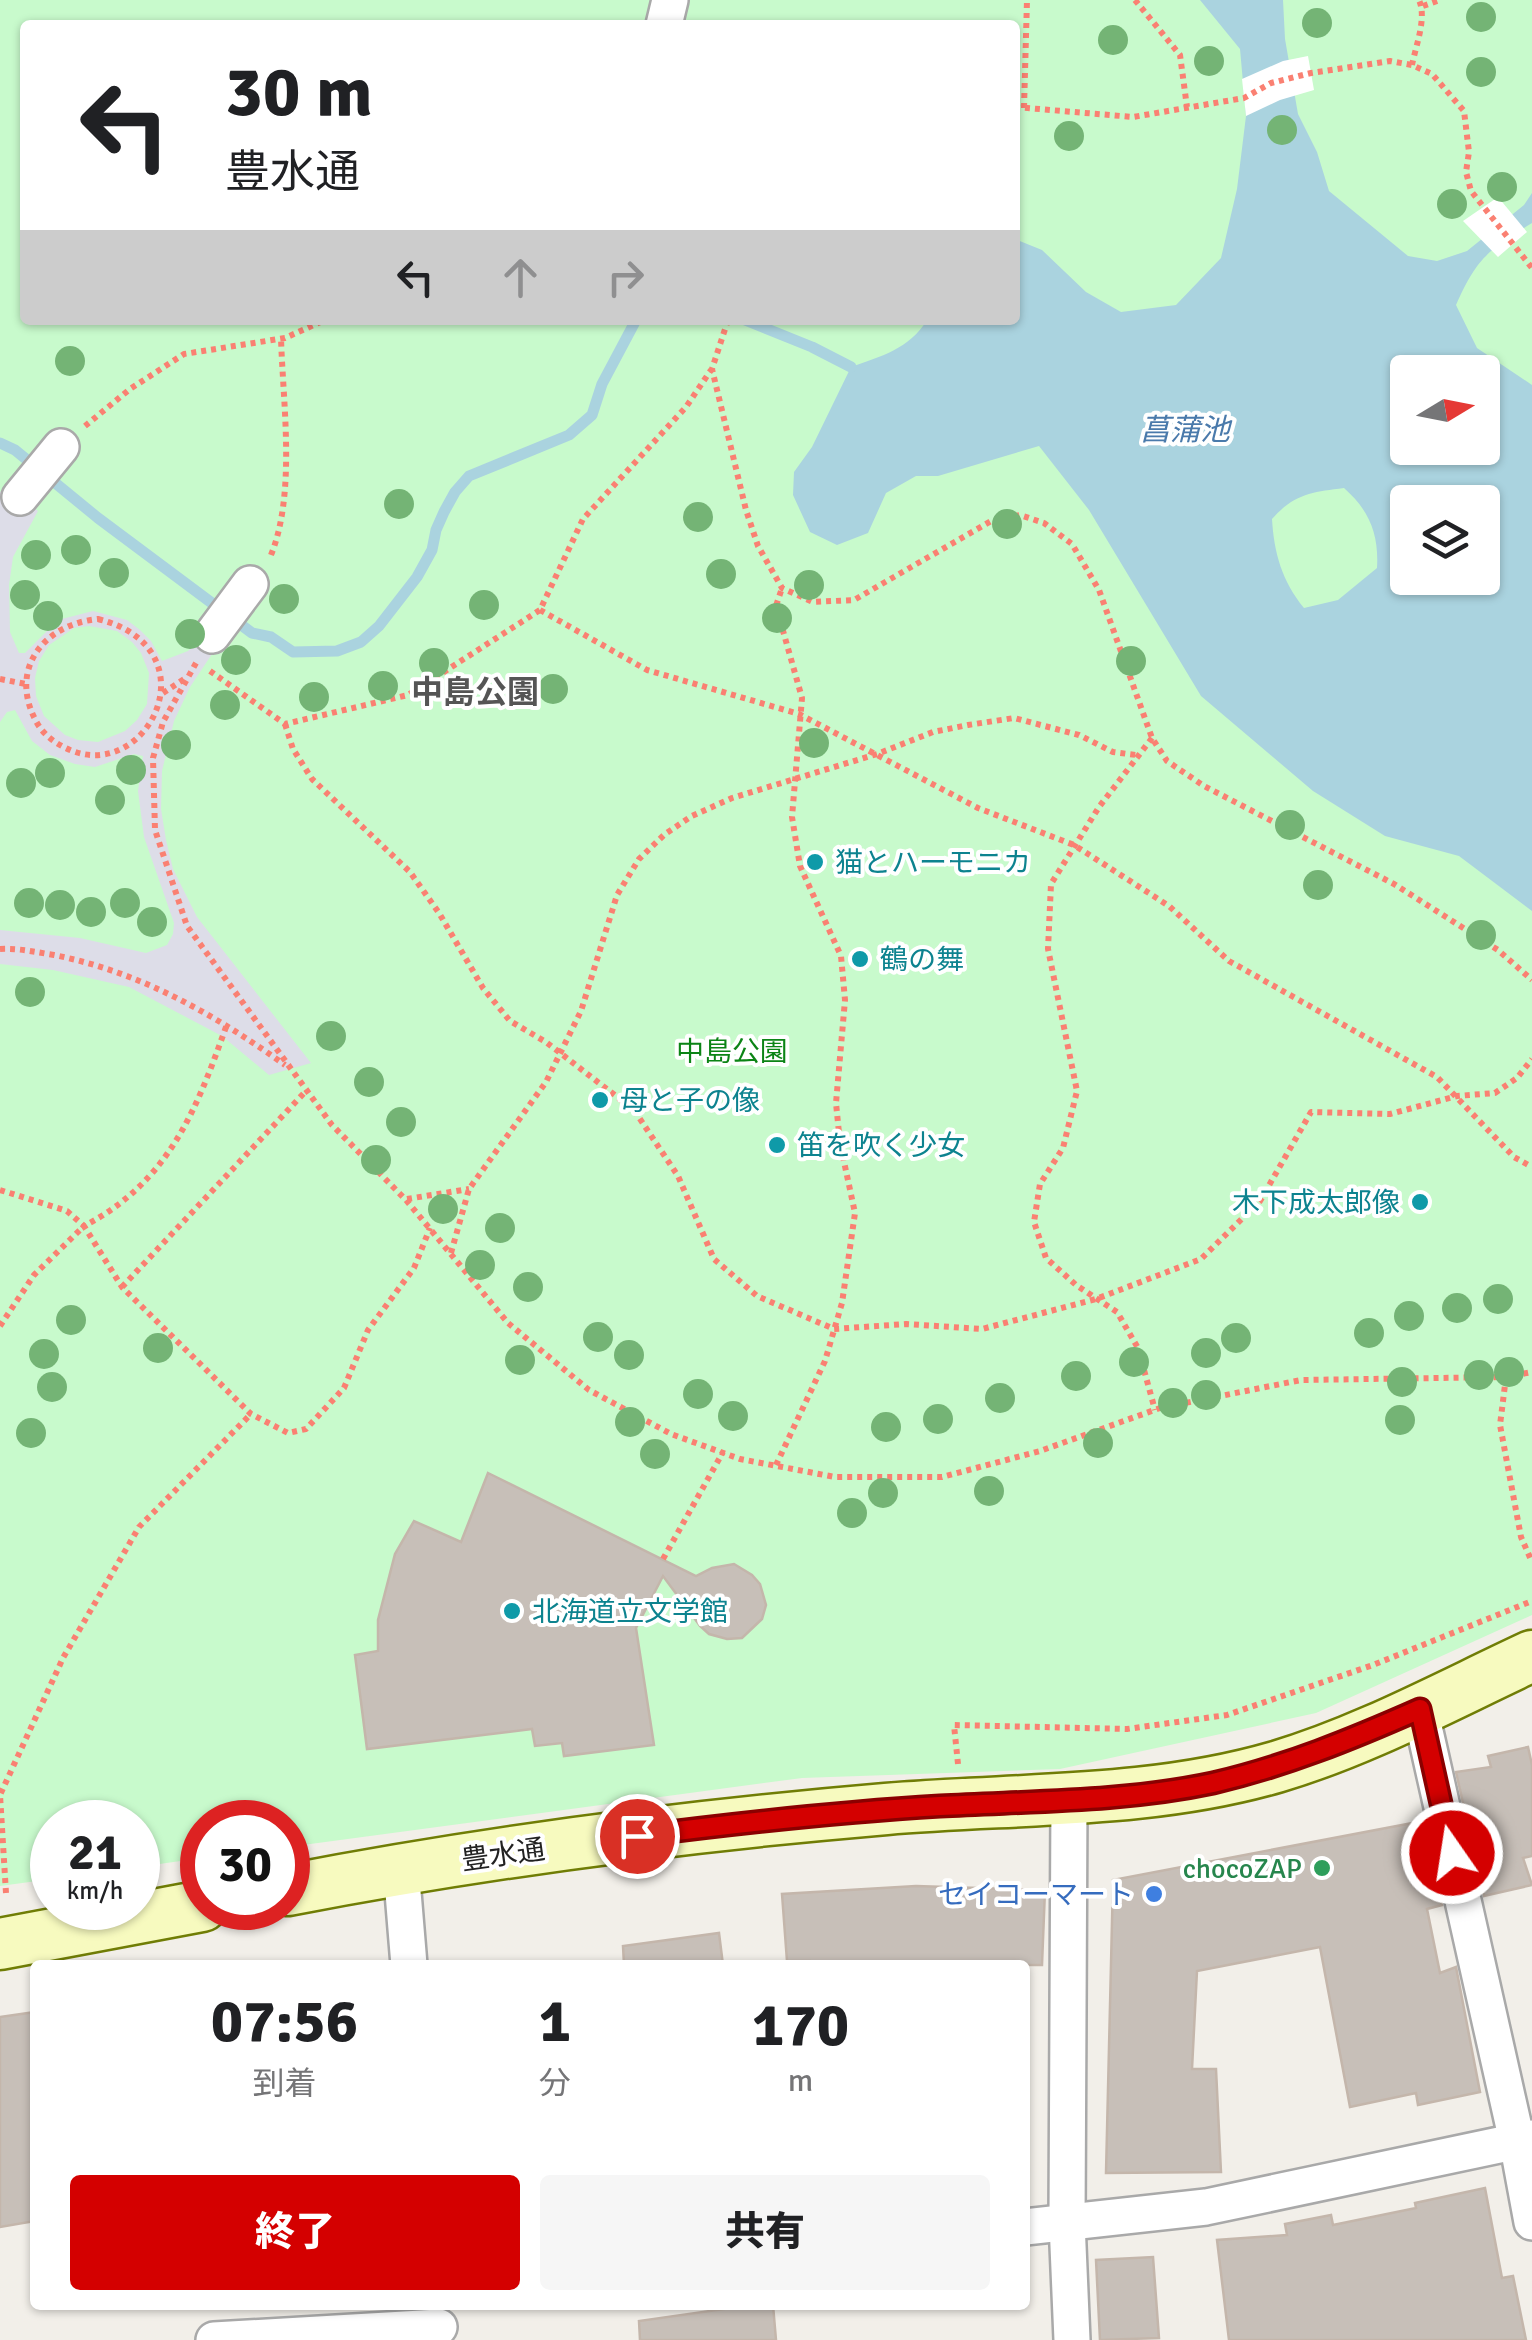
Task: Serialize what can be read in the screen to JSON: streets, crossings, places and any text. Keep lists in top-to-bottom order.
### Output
{
  "streets": {
    "street": ["豊水通"]
  },
  "districts": ["中島公園"],
  "water": ["菖蒲池"],
  "parks": ["中島公園"],
  "places": [
    "猫とハーモニカ",
    "鶴の舞",
    "母と子の像",
    "笛を吹く少女",
    "木下成太郎像",
    "北海道立文学館",
    "chocoZAP",
    "セイコーマート"
  ],
  "north": "right",
  "page": {
    "turn": ["30 m", "豊水通"],
    "speed": "21 km/h",
    "limit": "30",
    "eta": [
      "07:56",
      "到着",
      "1",
      "分",
      "170",
      "m"
    ],
    "buttons": ["終了", "共有"]
  }
}
